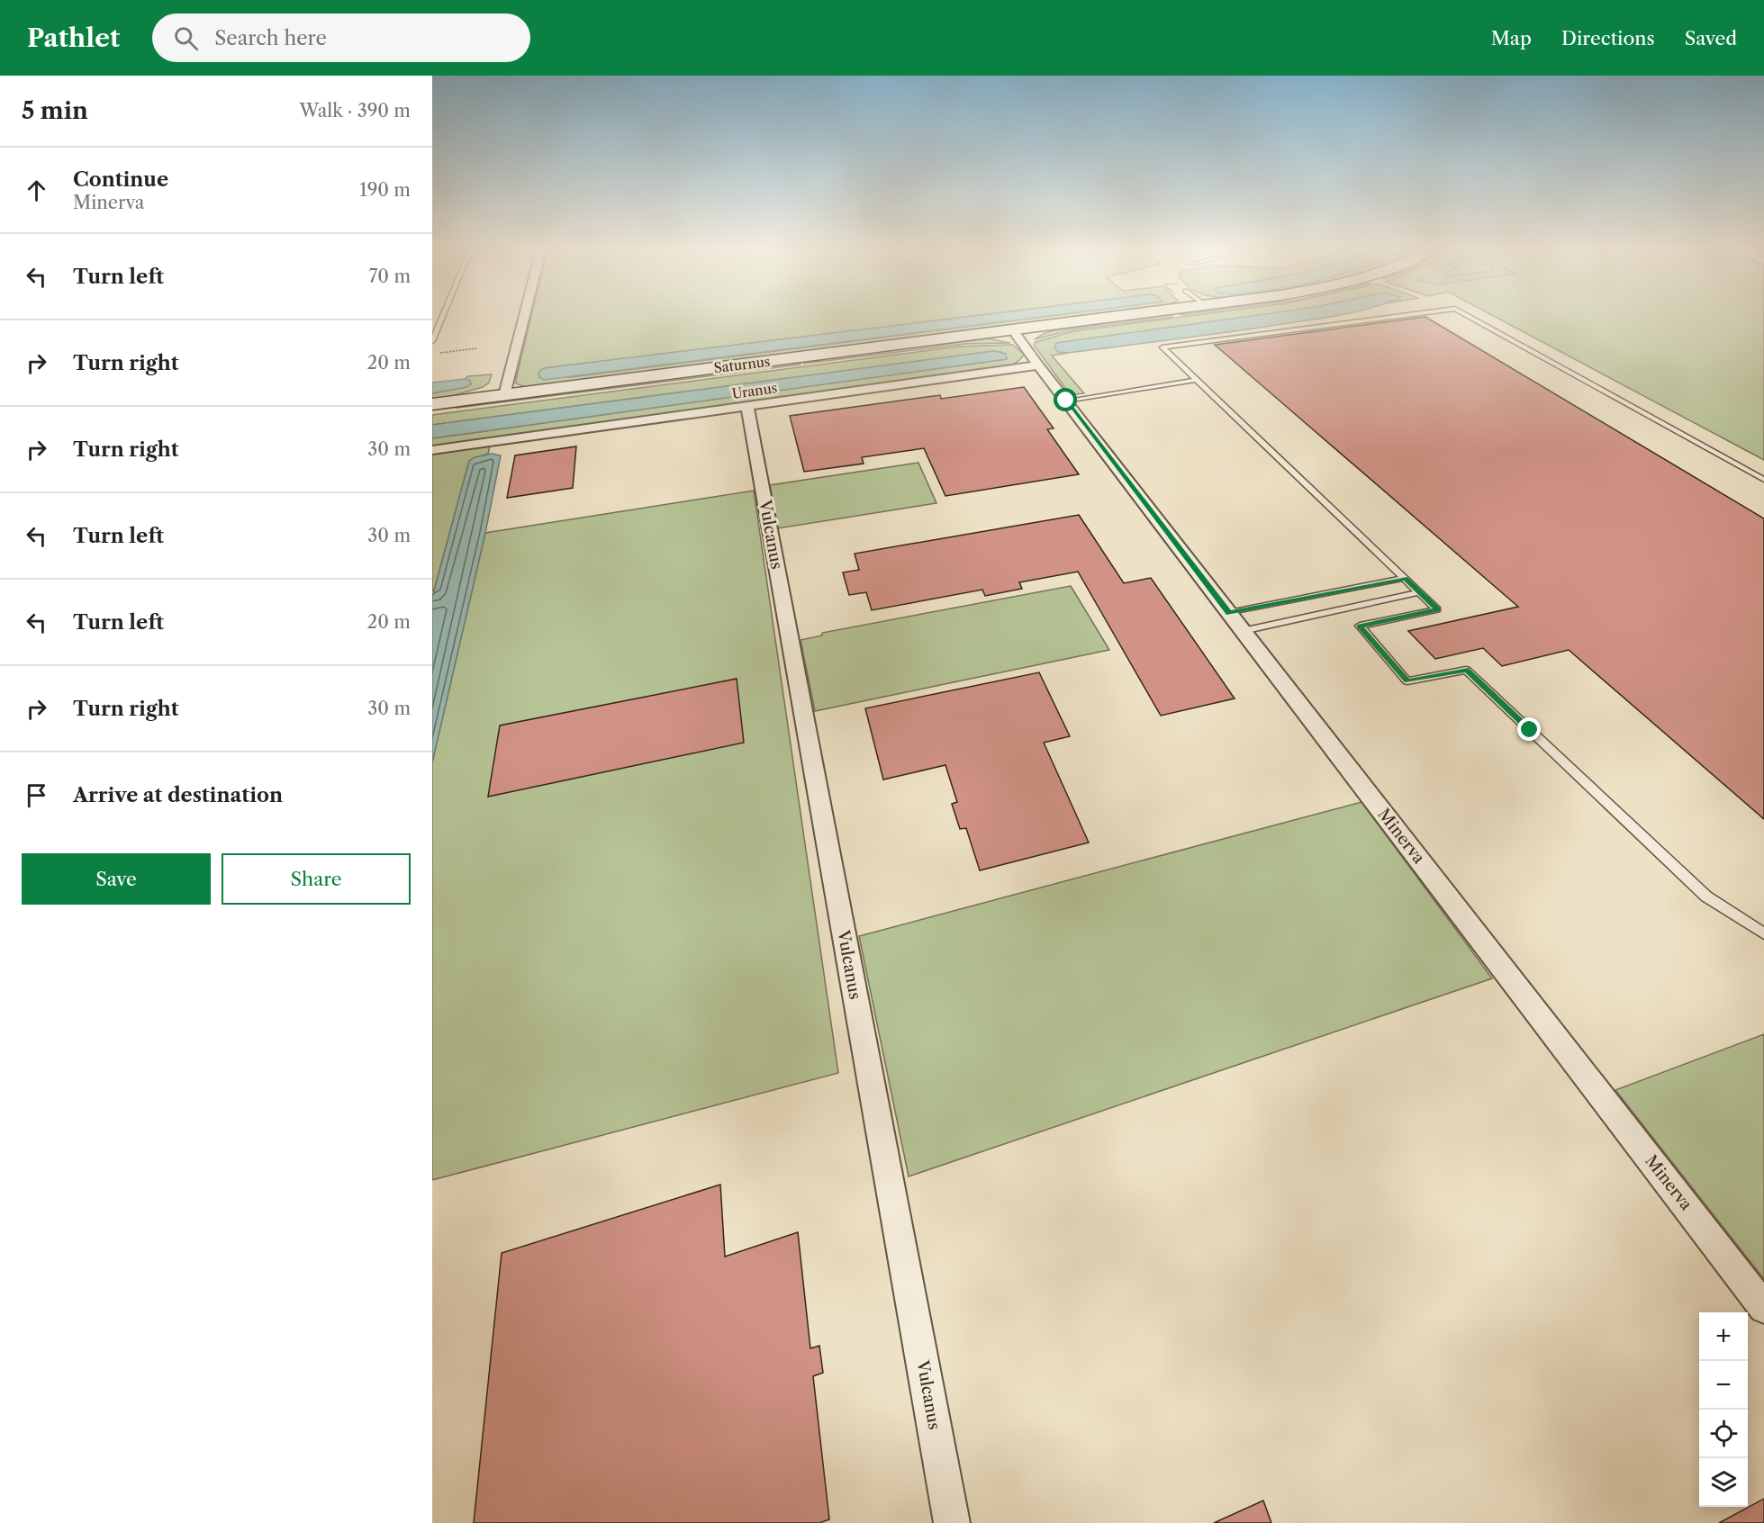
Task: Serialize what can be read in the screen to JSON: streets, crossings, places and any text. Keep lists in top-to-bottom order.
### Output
{
  "streets": {
    "main road": ["Saturnus"],
    "street": ["Uranus", "Vulcanus", "Minerva"]
  },
  "crossings": [
    ["Uranus", "Vulcanus"],
    ["Uranus", "Minerva"]
  ],
  "page": {
    "header": "Pathlet",
    "search": "Search here",
    "nav": ["Map", "Directions", "Saved"],
    "heading": ["5 min", "Walk · 390 m"],
    "list": [
      ["Continue", "Minerva", "190 m"],
      ["Turn left", "70 m"],
      ["Turn right", "20 m"],
      ["Turn right", "30 m"],
      ["Turn left", "30 m"],
      ["Turn left", "20 m"],
      ["Turn right", "30 m"],
      "Arrive at destination"
    ],
    "buttons": ["Save", "Share"],
    "map_buttons": ["+", "−"]
  }
}
